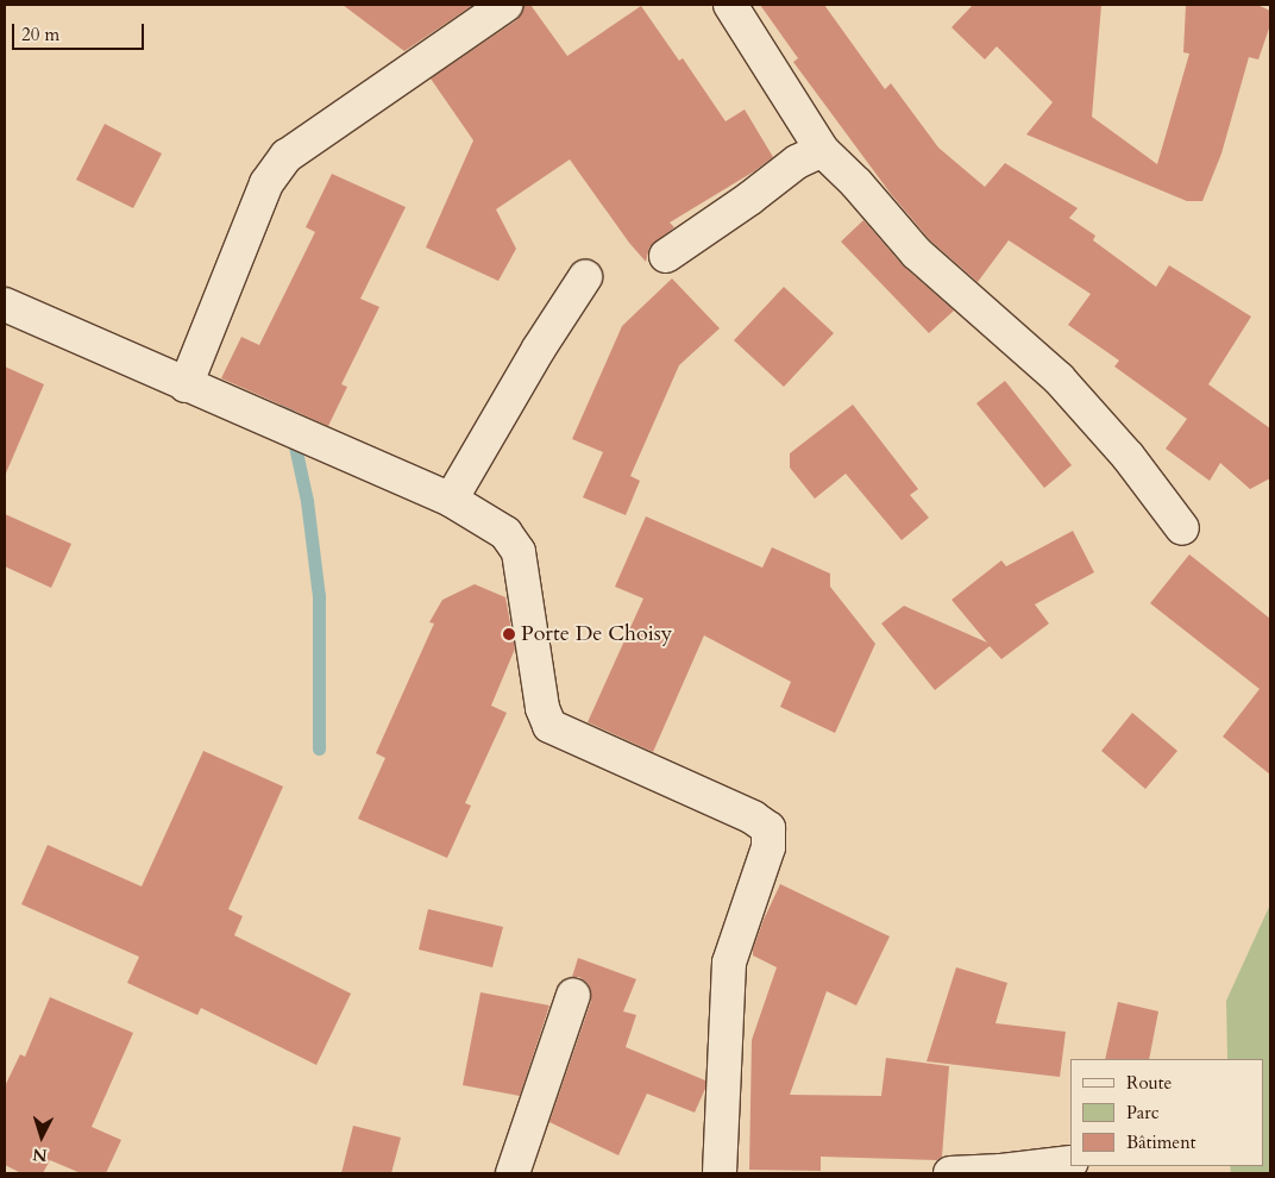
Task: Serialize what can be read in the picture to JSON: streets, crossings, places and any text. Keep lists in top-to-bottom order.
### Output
{
  "places": ["Porte De Choisy"],
  "legend": ["Route", "Parc", "Bâtiment"],
  "scale_bar": "20 m",
  "north": "bottom"
}
